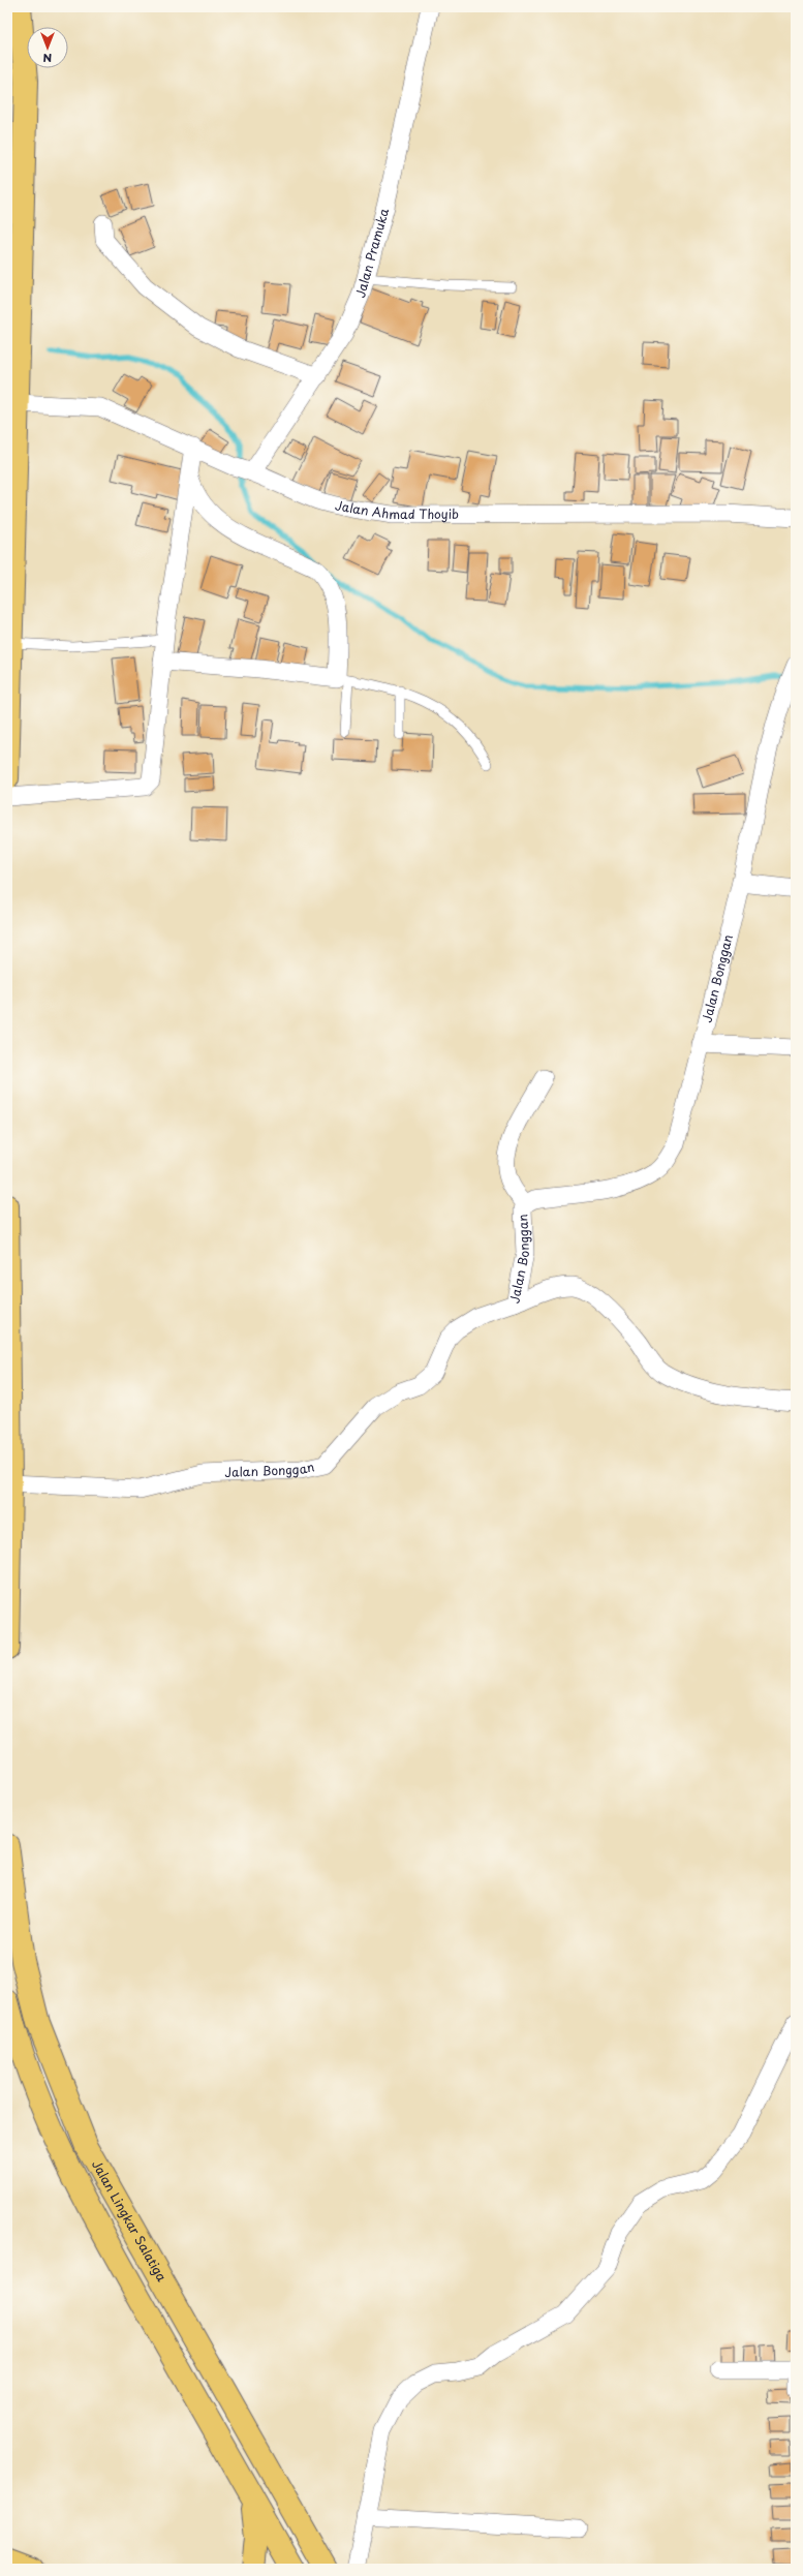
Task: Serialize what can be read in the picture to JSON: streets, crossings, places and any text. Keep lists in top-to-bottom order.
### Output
{
  "streets": {
    "main road": ["Jalan Lingkar Salatiga"],
    "street": ["Jalan Pramuka", "Jalan Ahmad Thoyib", "Jalan Bonggan"]
  },
  "crossings": [
    ["Jalan Pramuka", "Jalan Ahmad Thoyib"]
  ],
  "north": "bottom"
}
